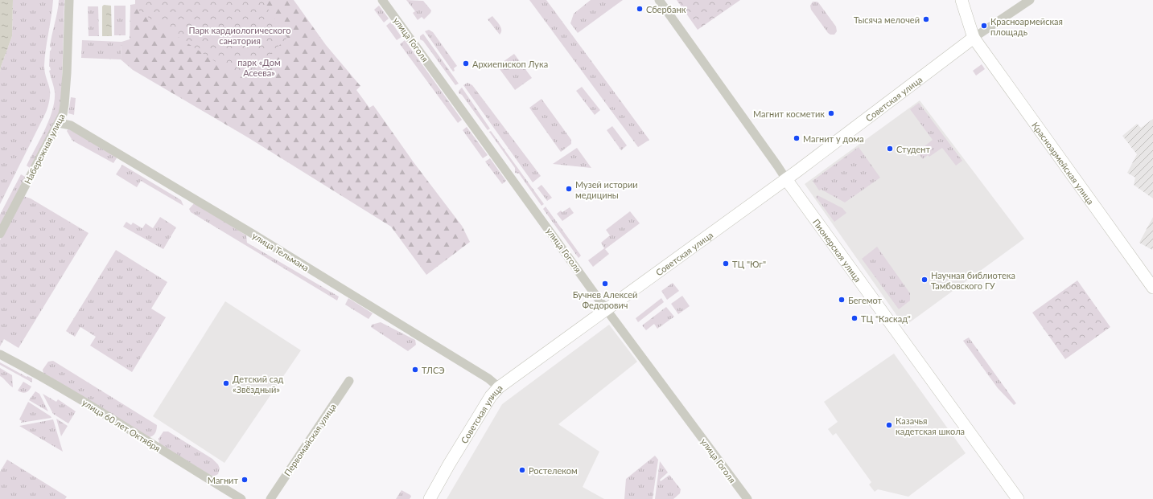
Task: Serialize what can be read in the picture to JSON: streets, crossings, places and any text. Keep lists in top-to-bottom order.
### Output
{
  "streets": {
    "main road": ["Советская улица", "Красноармейская улица", "Пионерская улица"],
    "street": [
      "улица Гоголя",
      "Набережная улица",
      "улица Тельмана",
      "улица 60 лет Октября",
      "Первомайская улица"
    ]
  },
  "crossings": [
    ["улица Гоголя", "Советская улица"],
    ["Советская улица", "Красноармейская улица"],
    ["Советская улица", "Пионерская улица"],
    ["Советская улица", "улица Тельмана"],
    ["Набережная улица", "улица Тельмана"]
  ],
  "parks": ["Парк кардиологического санатория", "парк «Дом Асеева»"],
  "places": [
    "Сбербанк",
    "Тысяча мелочей",
    "Красноармейская площадь",
    "Архиепископ Лука",
    "Магнит косметик",
    "Магнит у дома",
    "Студент",
    "Музей истории медицины",
    "ТЦ \"Юг\"",
    "Научная библиотека Тамбовского ГУ",
    "Бучнев Алексей Федорович",
    "Бегемот",
    "ТЦ \"Каскад\"",
    "ТЛСЭ",
    "Детский сад «Звёздный»",
    "Казачья кадетская школа",
    "Ростелеком",
    "Магнит"
  ]
}
